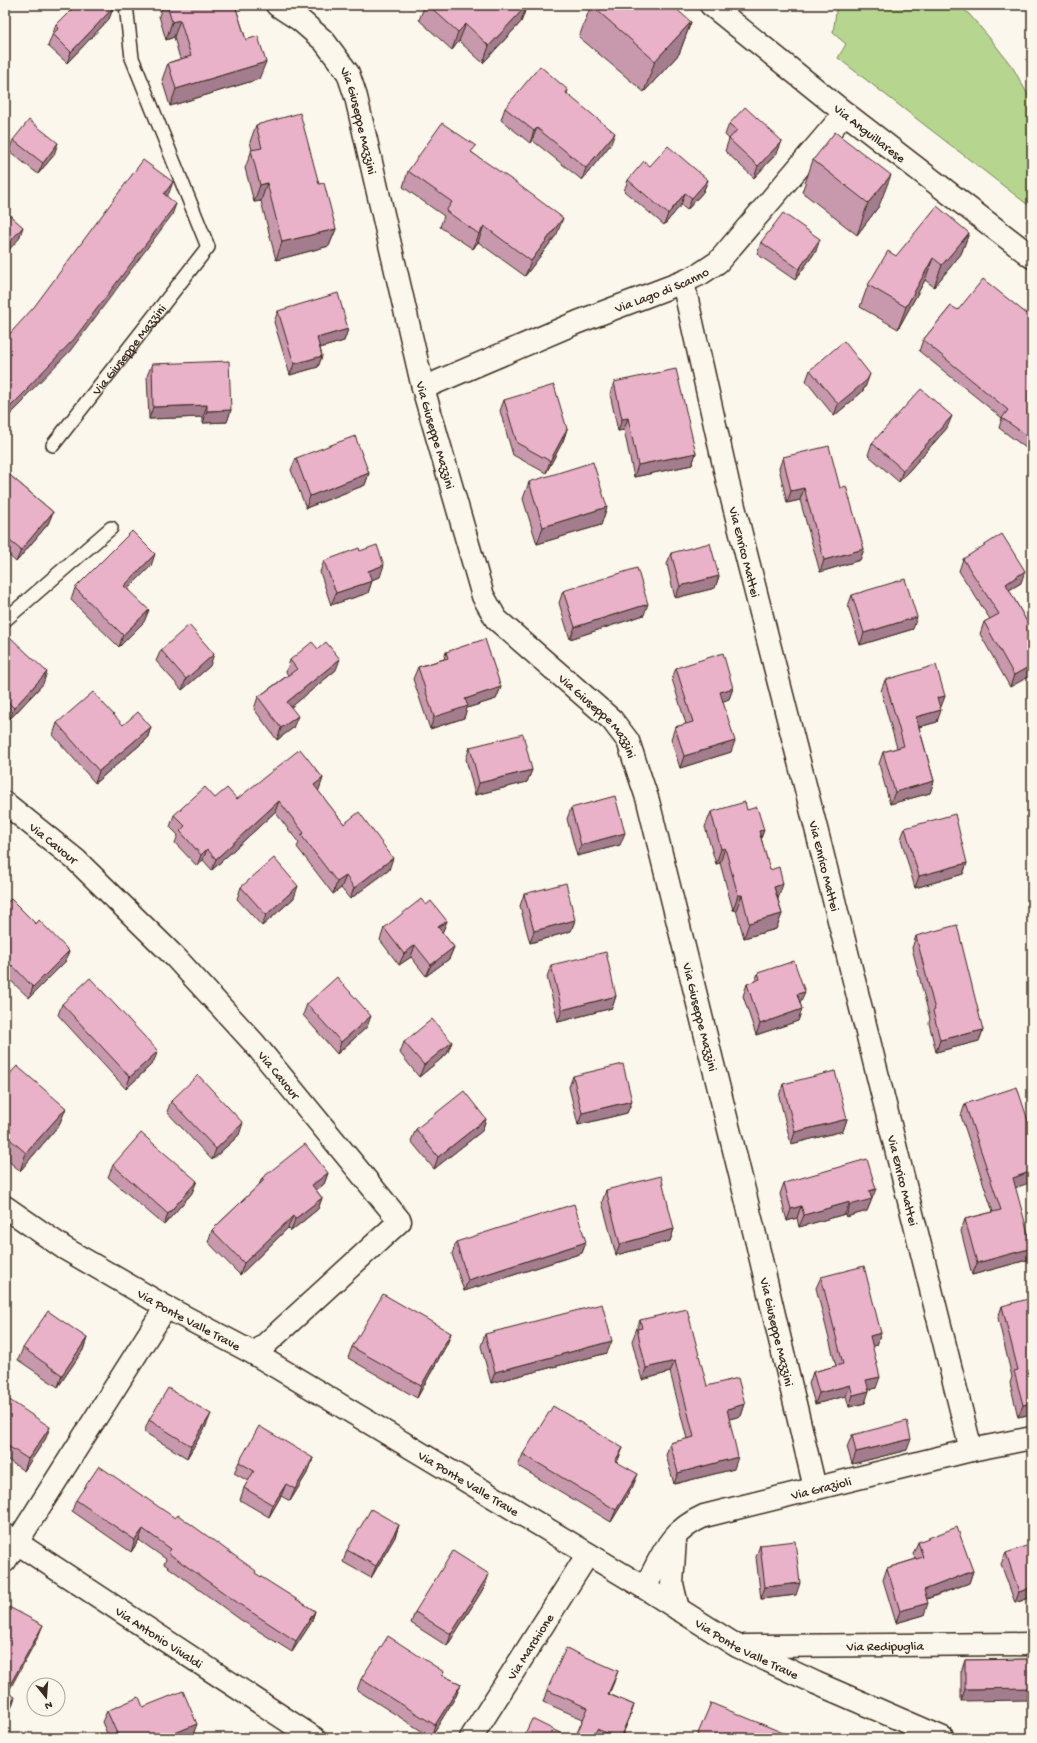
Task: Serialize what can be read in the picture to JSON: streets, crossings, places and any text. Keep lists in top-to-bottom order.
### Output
{
  "streets": {
    "street": [
      "Via Giuseppe Mazzini",
      "Via Anguillarese",
      "Via Lago di Scanno",
      "Via Enrico Mattei",
      "Via Cavour",
      "Via Ponte Valle Trave",
      "Via Grazioli",
      "Via Antonio Vivaldi",
      "Via Redipuglia",
      "Via Marchione"
    ]
  },
  "crossings": [
    ["Via Giuseppe Mazzini", "Via Lago di Scanno"],
    ["Via Giuseppe Mazzini", "Via Grazioli"],
    ["Via Anguillarese", "Via Lago di Scanno"],
    ["Via Lago di Scanno", "Via Enrico Mattei"],
    ["Via Enrico Mattei", "Via Grazioli"],
    ["Via Cavour", "Via Ponte Valle Trave"],
    ["Via Ponte Valle Trave", "Via Grazioli"],
    ["Via Ponte Valle Trave", "Via Redipuglia"],
    ["Via Ponte Valle Trave", "Via Marchione"]
  ],
  "north": "bottom"
}
